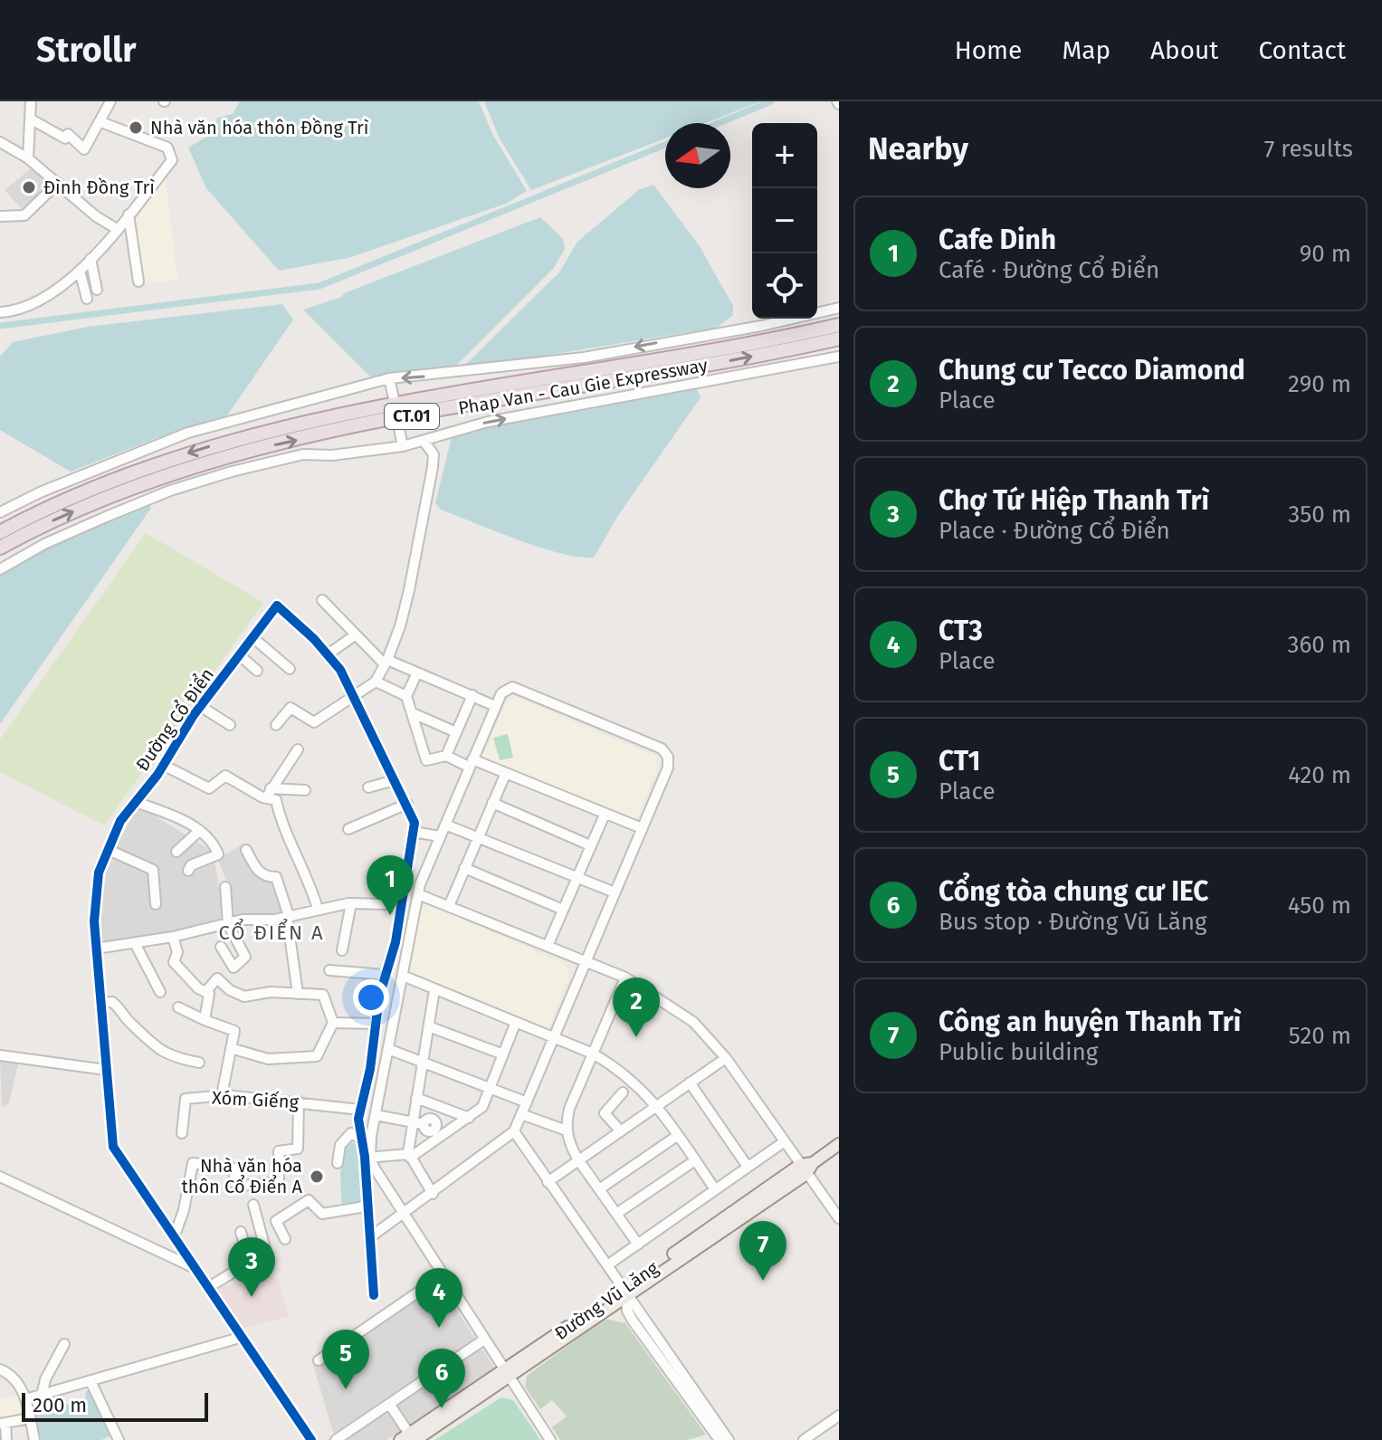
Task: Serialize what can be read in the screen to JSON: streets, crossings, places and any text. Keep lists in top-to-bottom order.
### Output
{
  "streets": {
    "highway": ["Phap Van - Cau Gie Expressway", "CT.01"],
    "main road": ["Đường Vũ Lăng"],
    "street": ["Đường Cổ Điển", "Xóm Giếng"]
  },
  "crossings": [
    ["Đường Cổ Điển", "Xóm Giếng"]
  ],
  "districts": ["CỔ ĐIỂN A"],
  "places": ["Nhà văn hóa thôn Đồng Trì", "Đình Đồng Trì", "Nhà văn hóa thôn Cổ Điển A"],
  "scale_bar": "200 m",
  "north": "left",
  "page": {
    "header": "Strollr",
    "nav": [
      "Home",
      "Map",
      "About",
      "Contact"
    ],
    "heading": ["Nearby", "7 results"],
    "map_buttons": ["+", "−"],
    "list": [
      {
        "mark": "1",
        "name": "Cafe Dinh",
        "note": "Café · Đường Cổ Điển",
        "value": "90 m"
      },
      {
        "mark": "2",
        "name": "Chung cư Tecco Diamond",
        "note": "Place",
        "value": "290 m"
      },
      {
        "mark": "3",
        "name": "Chợ Tứ Hiệp Thanh Trì",
        "note": "Place · Đường Cổ Điển",
        "value": "350 m"
      },
      {
        "mark": "4",
        "name": "CT3",
        "note": "Place",
        "value": "360 m"
      },
      {
        "mark": "5",
        "name": "CT1",
        "note": "Place",
        "value": "420 m"
      },
      {
        "mark": "6",
        "name": "Cổng tòa chung cư IEC",
        "note": "Bus stop · Đường Vũ Lăng",
        "value": "450 m"
      },
      {
        "mark": "7",
        "name": "Công an huyện Thanh Trì",
        "note": "Public building",
        "value": "520 m"
      }
    ],
    "pins": [
      "1",
      "2",
      "7",
      "3",
      "4",
      "5",
      "6"
    ],
    "scale": "200 m"
  }
}
